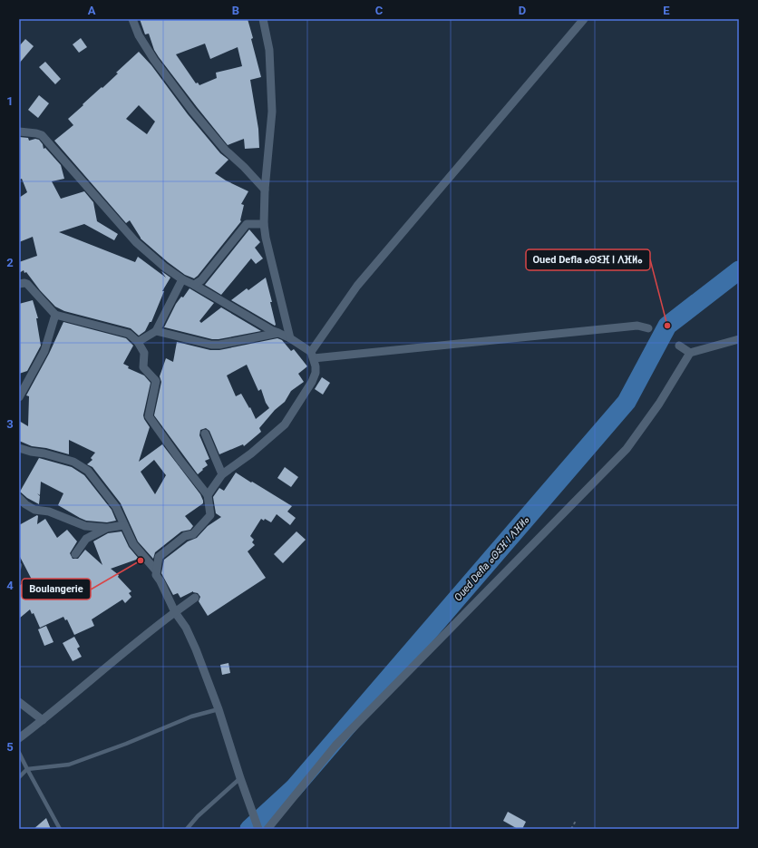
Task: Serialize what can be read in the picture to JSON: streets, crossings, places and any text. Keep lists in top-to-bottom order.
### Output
{
  "water": ["Oued Defla ⴰⵙⵉⴼ ⵏ ⴷⴼⵍⴰ"],
  "places": ["Oued Defla ⴰⵙⵉⴼ ⵏ ⴷⴼⵍⴰ", "Boulangerie"],
  "grid": {
    "columns": [
      "A",
      "B",
      "C",
      "D",
      "E"
    ],
    "rows": [
      "1",
      "2",
      "3",
      "4",
      "5"
    ]
  }
}
